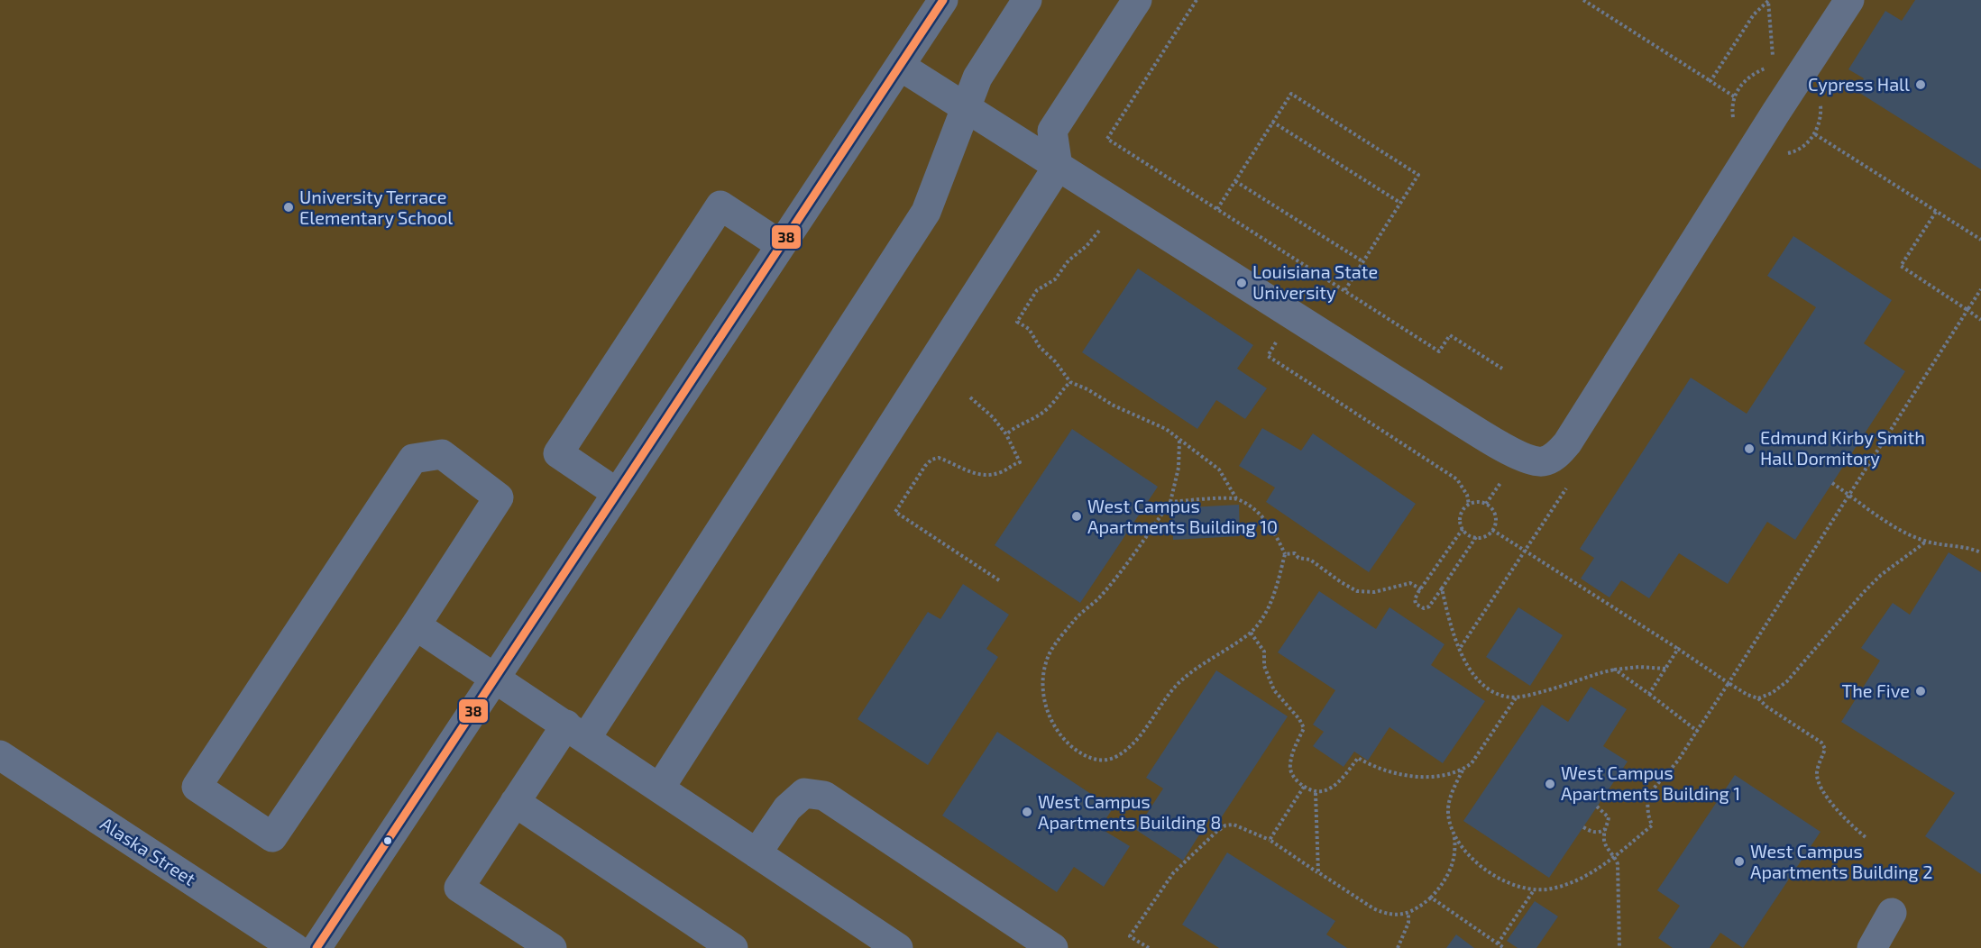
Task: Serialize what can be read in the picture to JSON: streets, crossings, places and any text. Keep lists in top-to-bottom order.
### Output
{
  "streets": {
    "street": ["Alaska Street"]
  },
  "places": [
    "Cypress Hall",
    "University Terrace Elementary School",
    "Louisiana State University",
    "Edmund Kirby Smith Hall Dormitory",
    "West Campus Apartments Building 10",
    "The Five",
    "West Campus Apartments Building 1",
    "West Campus Apartments Building 8",
    "West Campus Apartments Building 2"
  ],
  "lines": ["transit line 38"]
}
